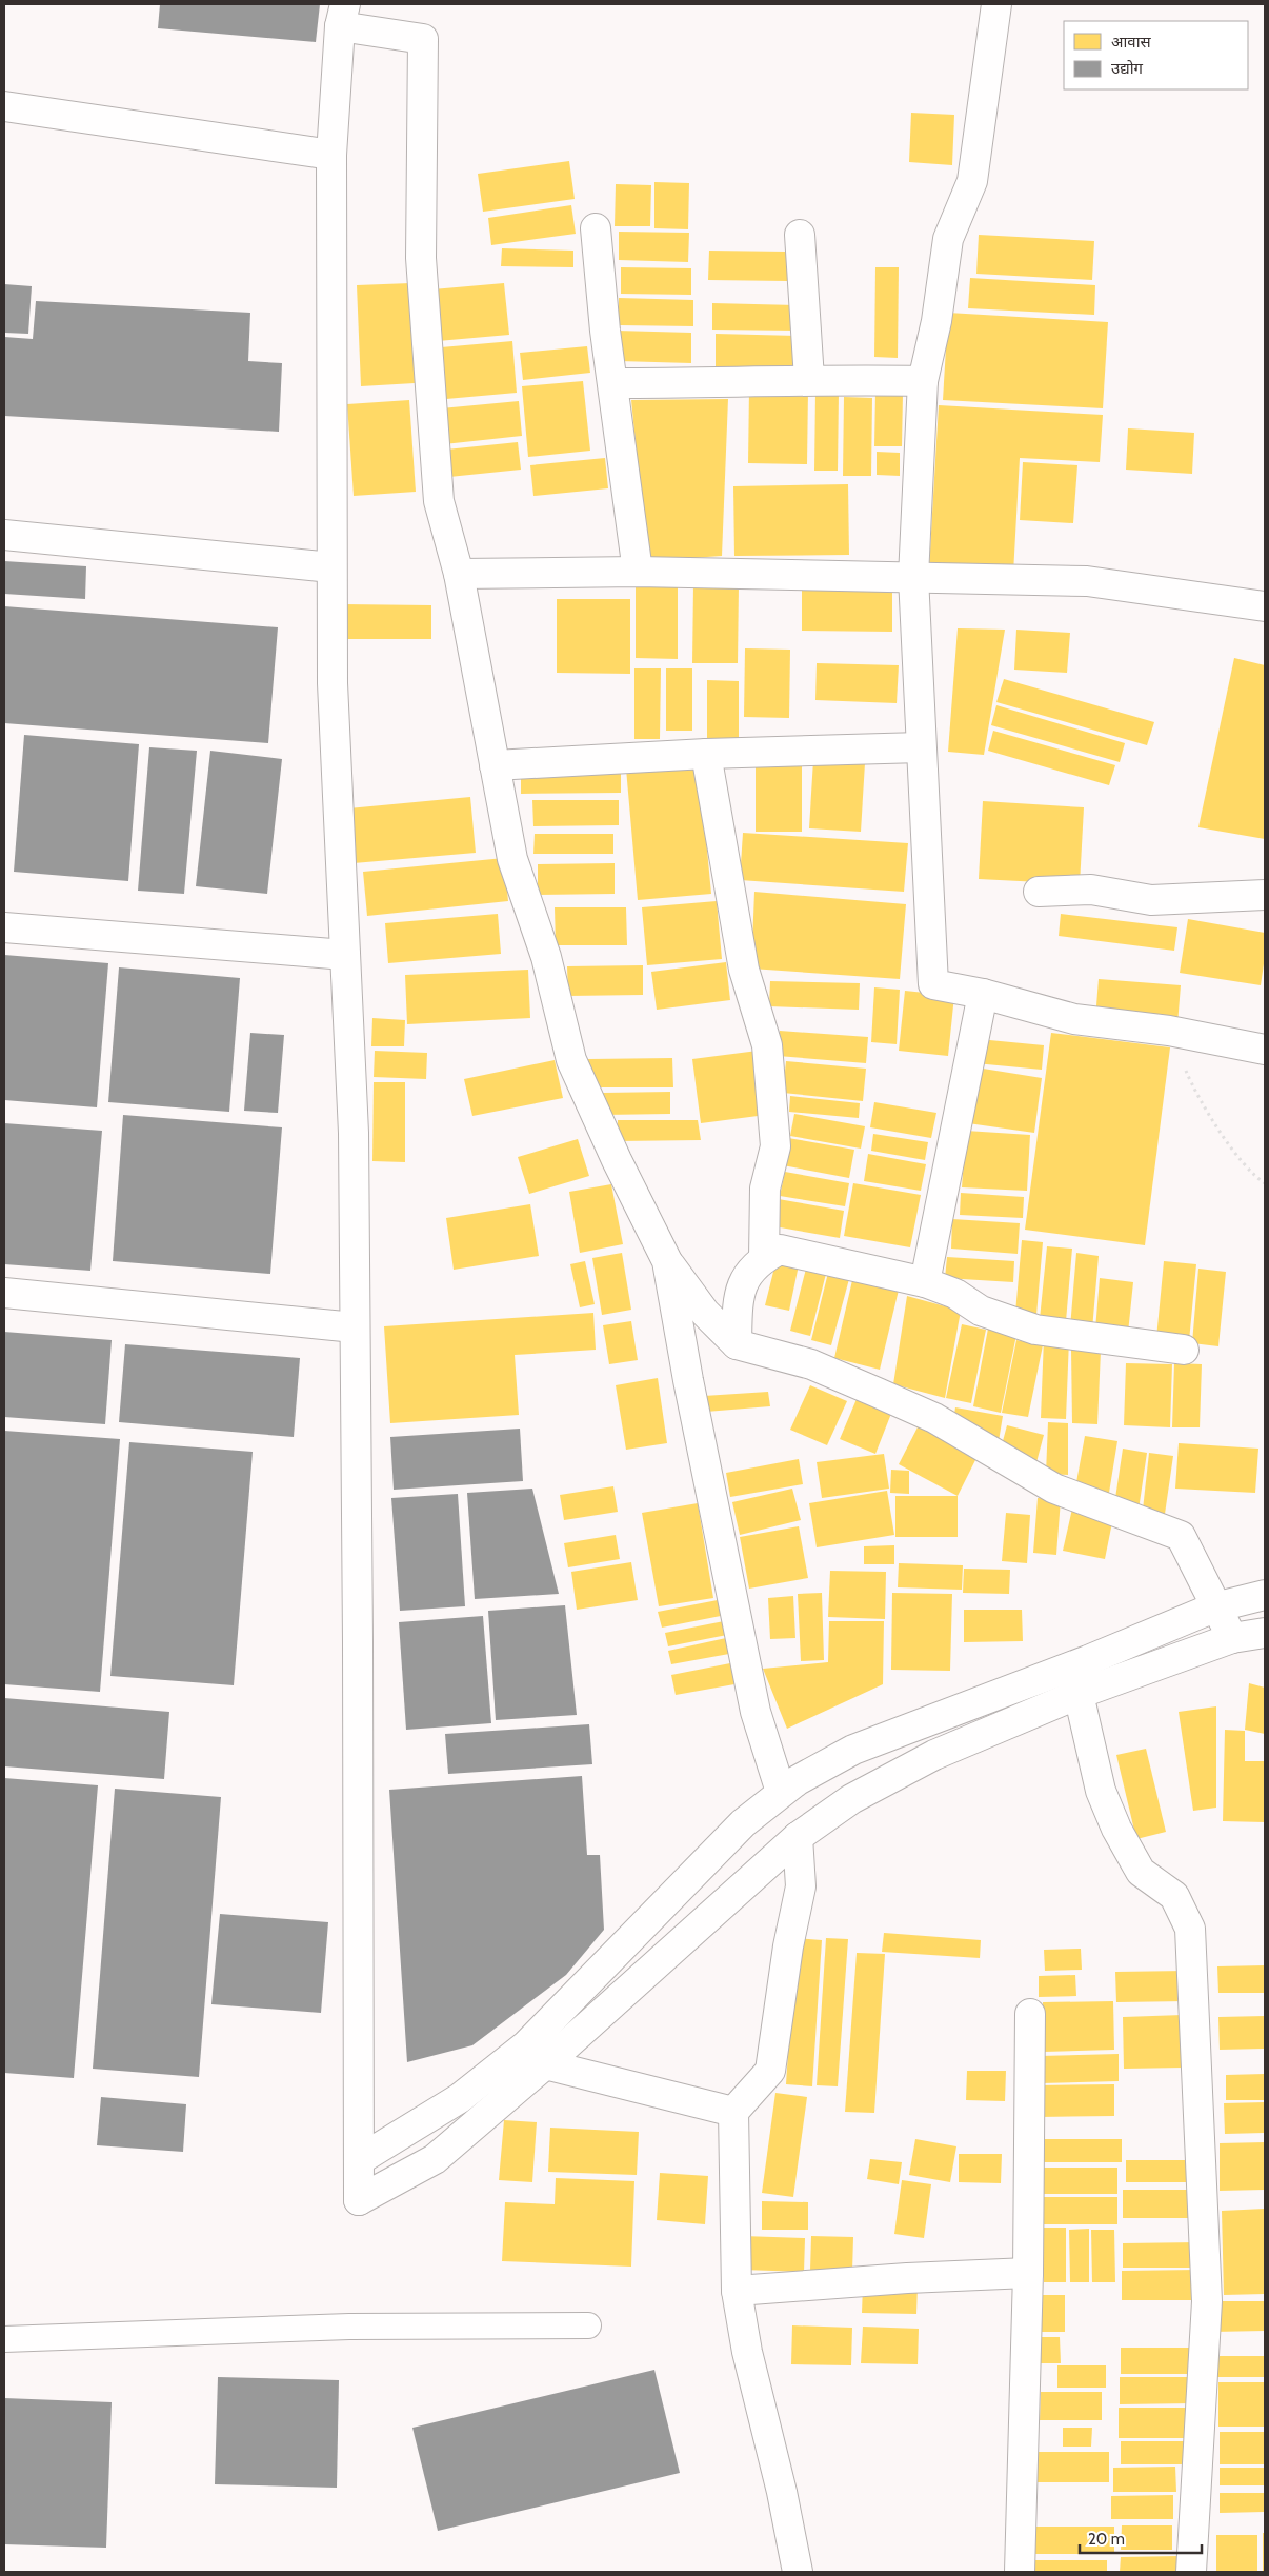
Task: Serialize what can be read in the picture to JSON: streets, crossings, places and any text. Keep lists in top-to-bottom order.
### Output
{
  "legend": ["आवास", "उद्योग"],
  "scale_bar": "20 m"
}
